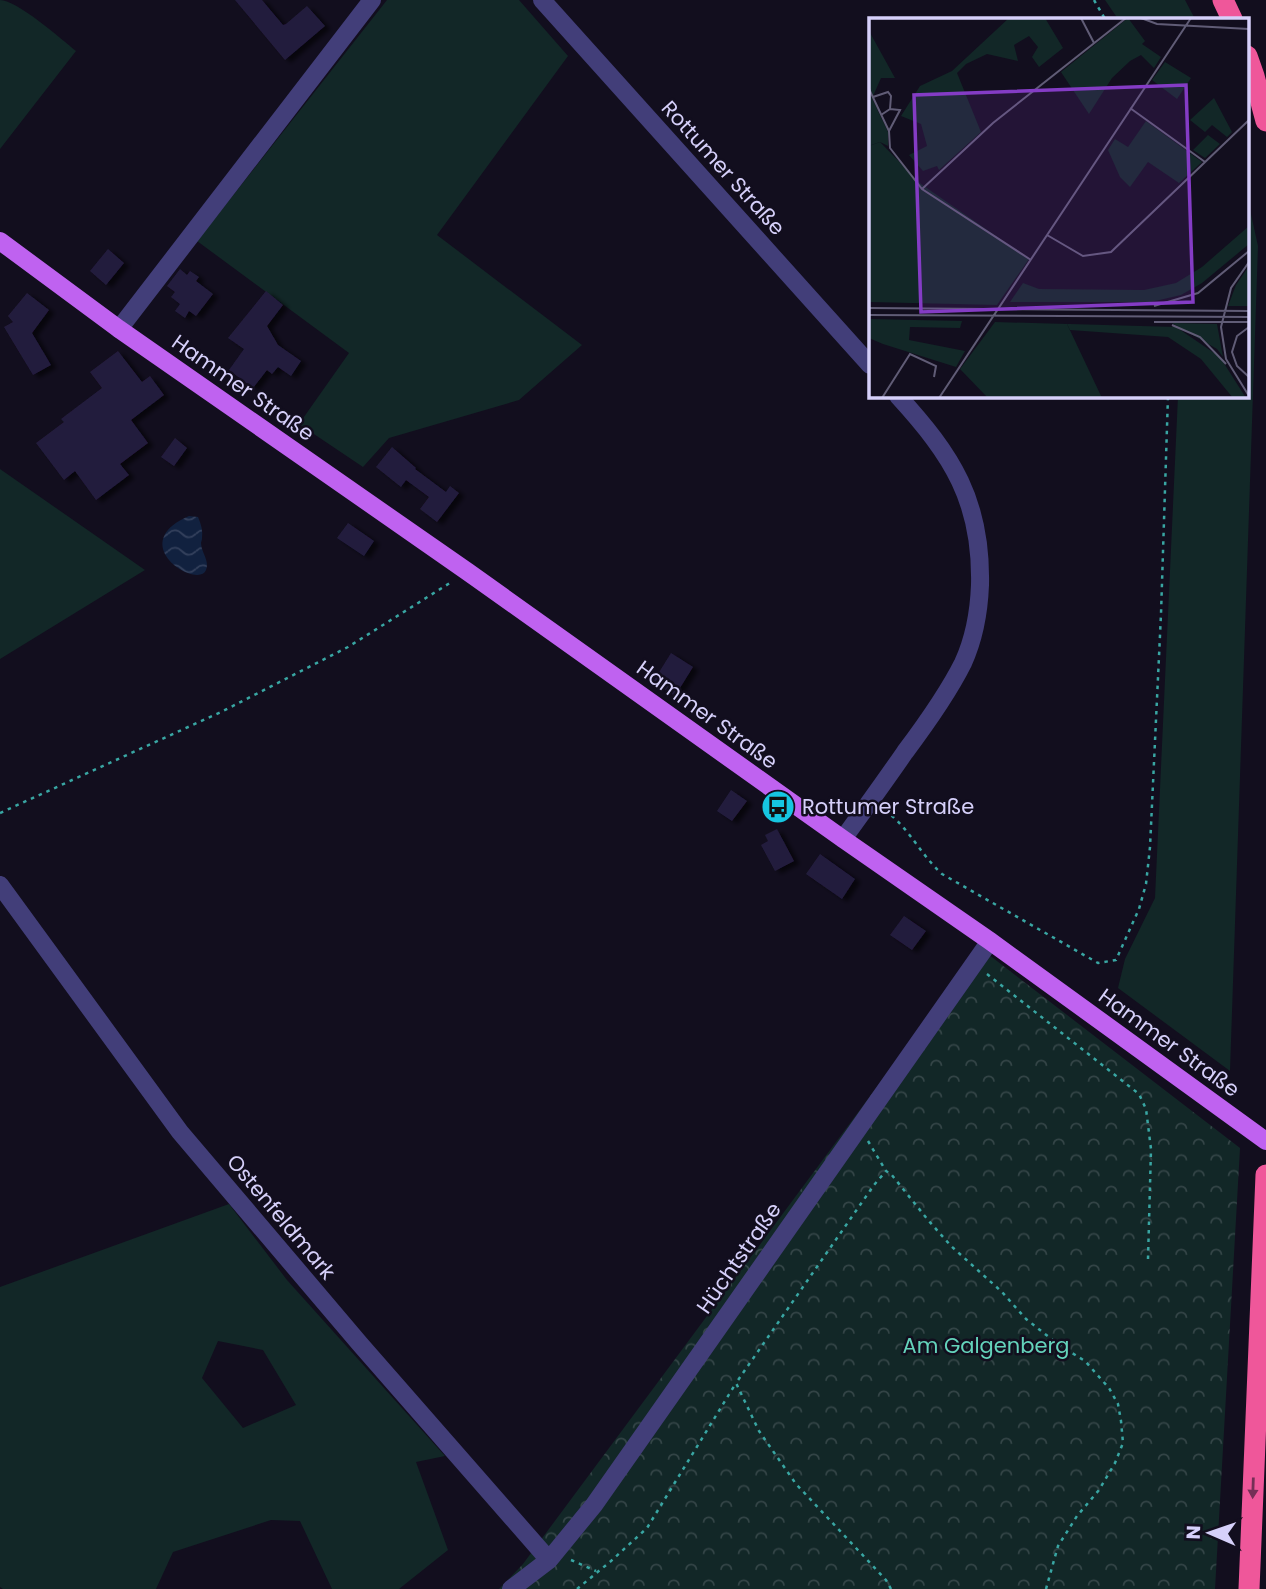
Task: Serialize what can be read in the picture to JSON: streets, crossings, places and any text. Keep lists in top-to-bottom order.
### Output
{
  "streets": {
    "main road": ["Hammer Straße"],
    "street": ["Rottumer Straße", "Ostenfeldmark", "Hüchtstraße"]
  },
  "crossings": [
    ["Hammer Straße", "Hüchtstraße"],
    ["Ostenfeldmark", "Hüchtstraße"]
  ],
  "parks": ["Am Galgenberg"],
  "places": {
    "bus stop": ["Rottumer Straße"]
  },
  "north": "left"
}
